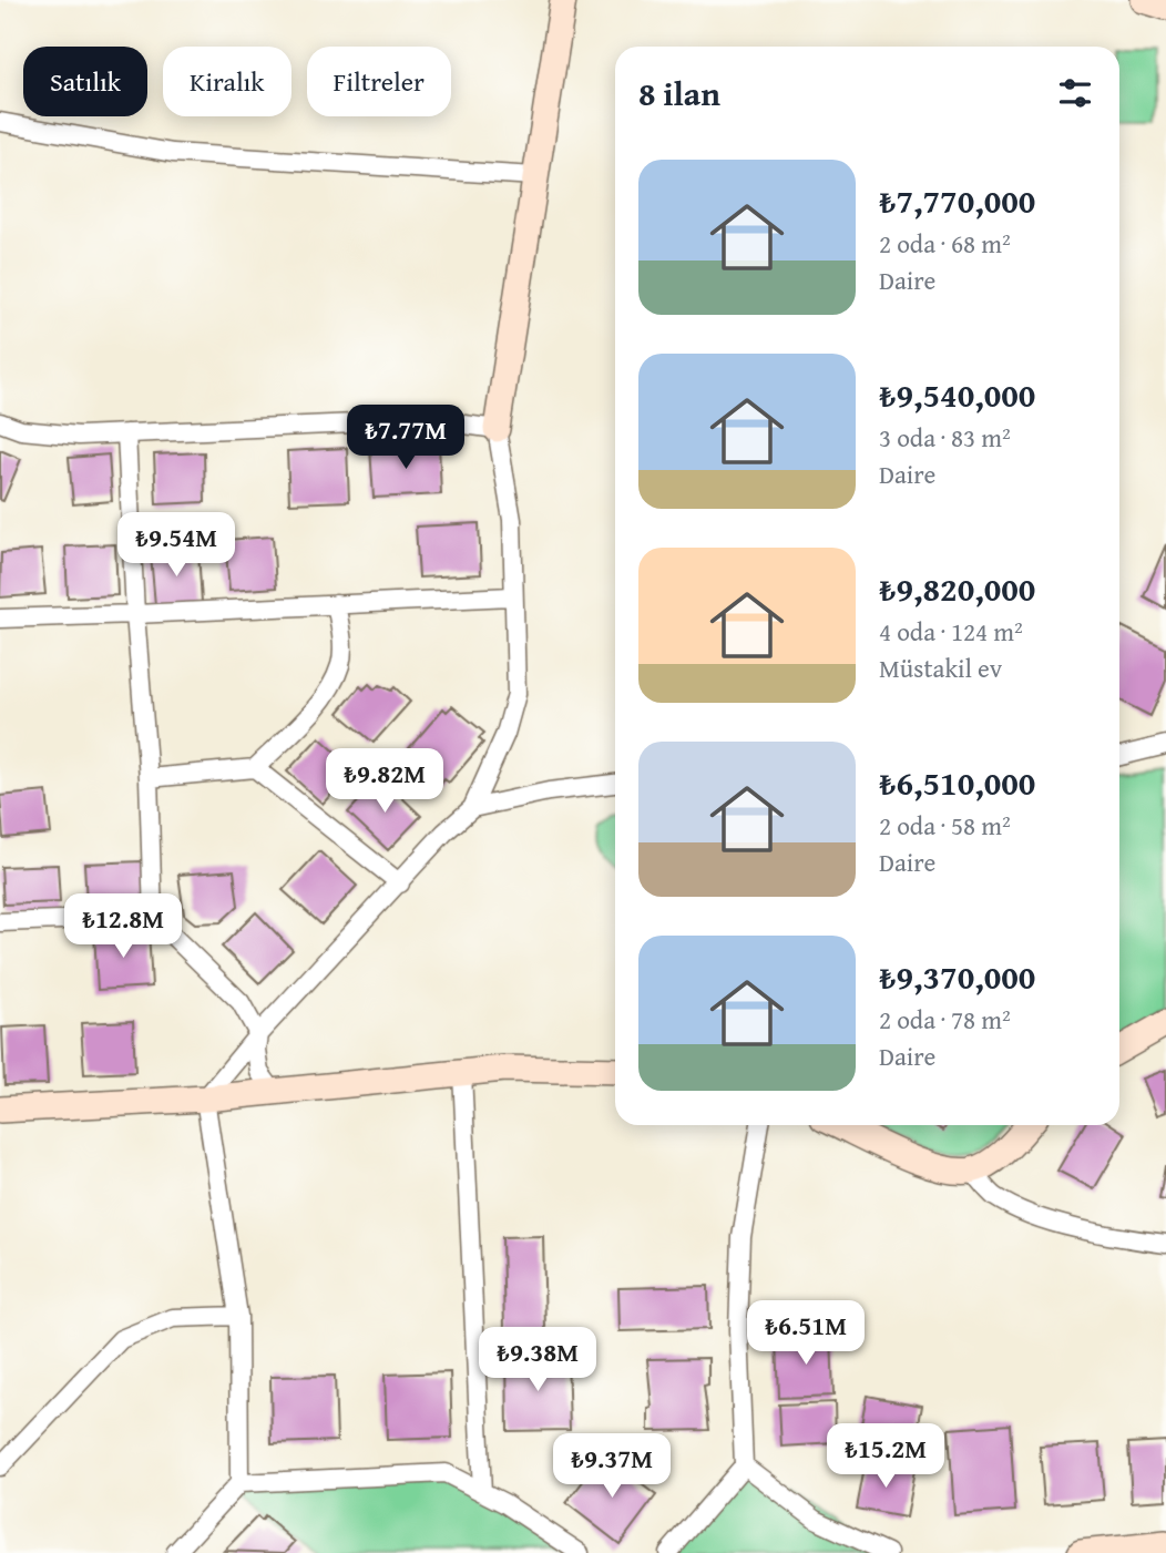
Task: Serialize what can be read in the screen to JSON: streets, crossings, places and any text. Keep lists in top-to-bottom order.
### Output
{
  "page": {
    "chip": ["Satılık", "Kiralık", "Filtreler"],
    "heading": "8 ilan",
    "list": [
      {
        "name": "₺7,770,000",
        "note": "2 oda · 68 m² · Daire"
      },
      {
        "name": "₺9,540,000",
        "note": "3 oda · 83 m² · Daire"
      },
      {
        "name": "₺9,820,000",
        "note": "4 oda · 124 m² · Müstakil ev"
      },
      {
        "name": "₺6,510,000",
        "note": "2 oda · 58 m² · Daire"
      },
      {
        "name": "₺9,370,000",
        "note": "2 oda · 78 m² · Daire"
      }
    ],
    "price": [
      "₺7.77M",
      "₺9.54M",
      "₺9.82M",
      "₺12.8M",
      "₺6.51M",
      "₺9.38M",
      "₺15.2M",
      "₺9.37M"
    ]
  }
}
